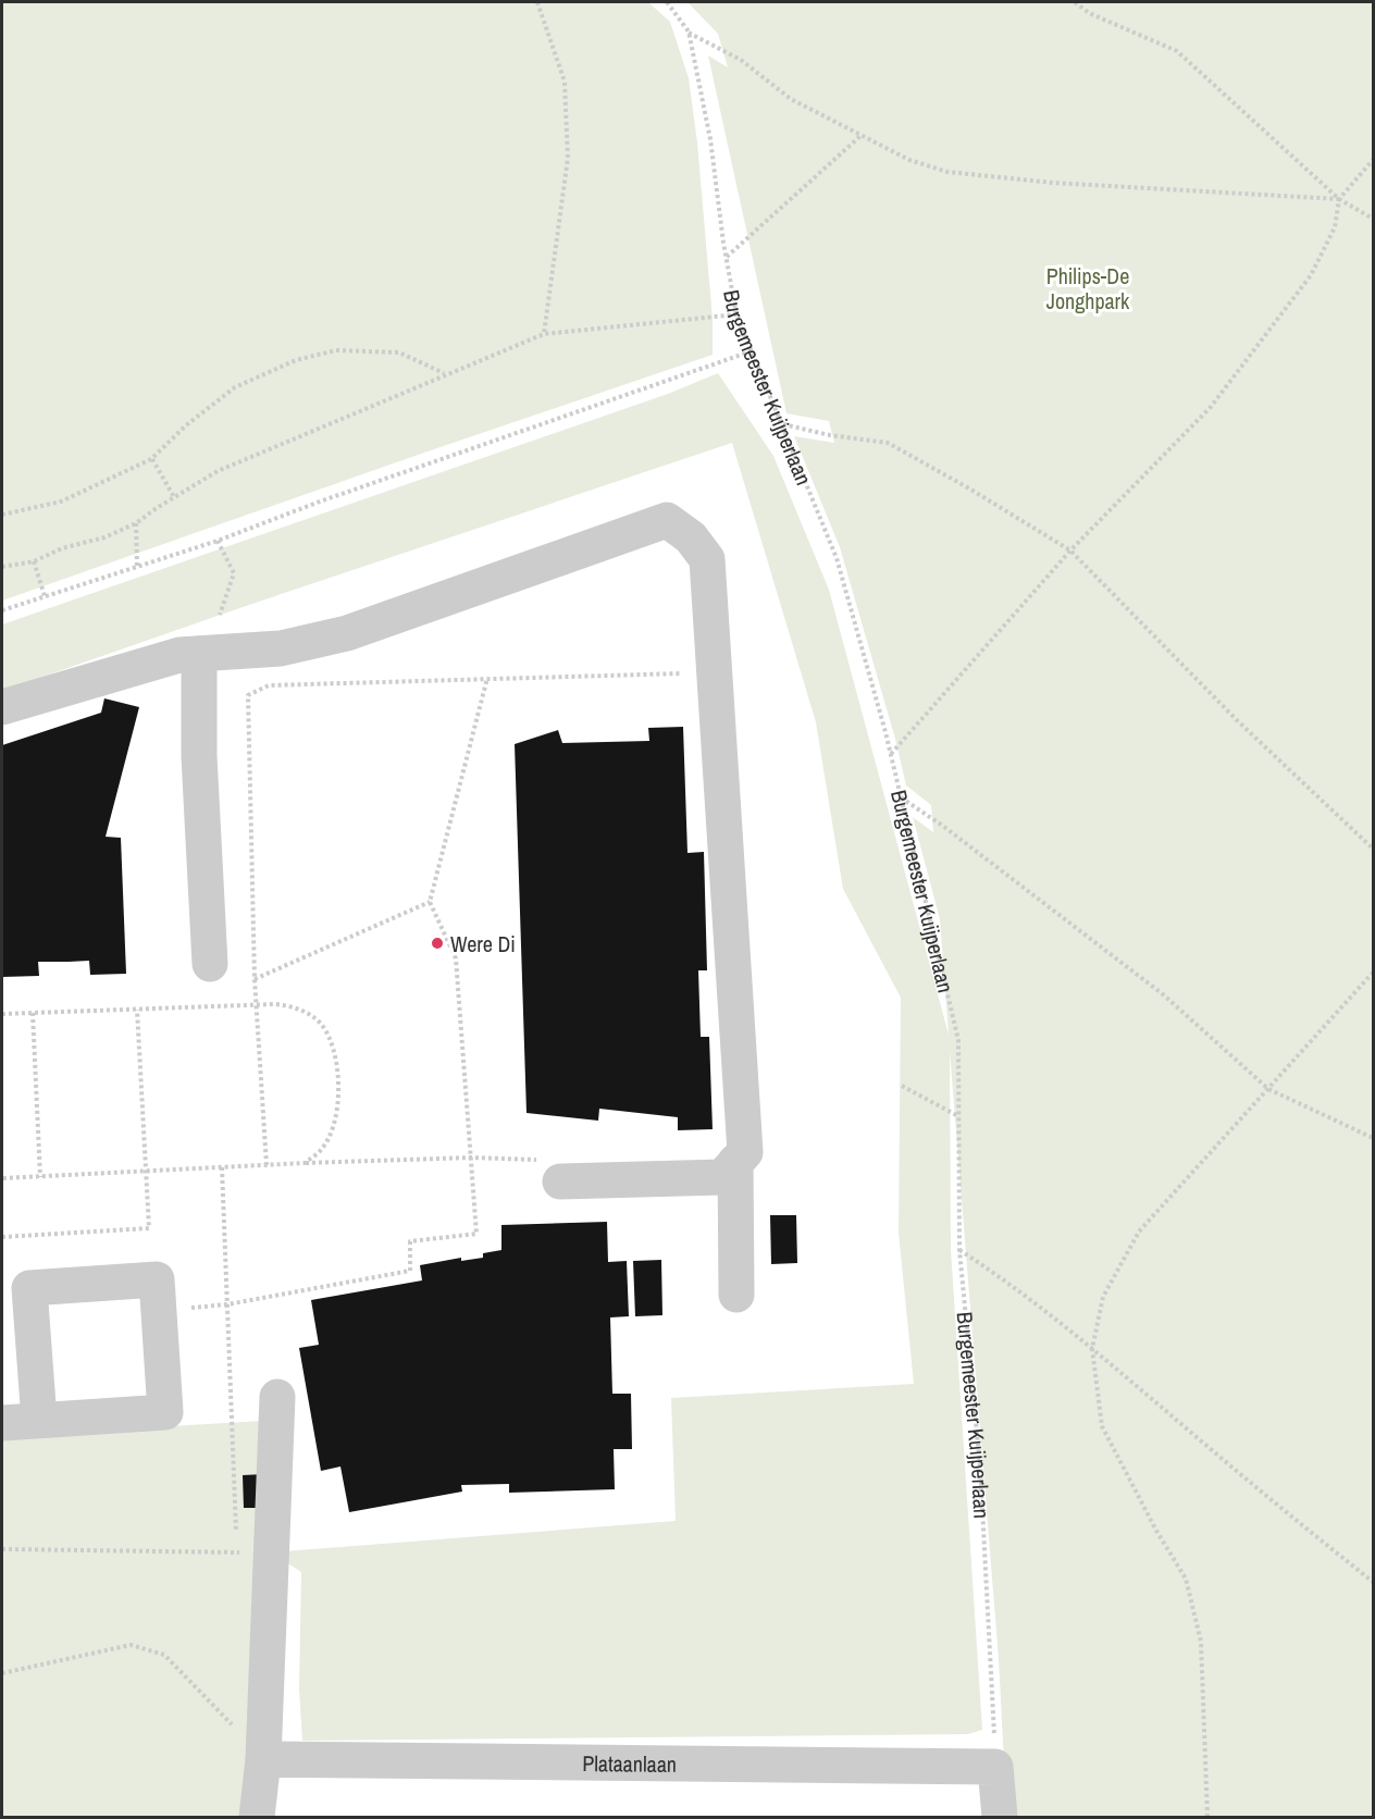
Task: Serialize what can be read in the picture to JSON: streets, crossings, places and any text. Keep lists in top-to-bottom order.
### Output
{
  "streets": {
    "street": ["Plataanlaan"],
    "path": ["Burgemeester Kuijperlaan"]
  },
  "crossings": [
    ["Burgemeester Kuijperlaan", "Plataanlaan"]
  ],
  "parks": ["Philips-De Jonghpark"],
  "places": ["Were Di"]
}
